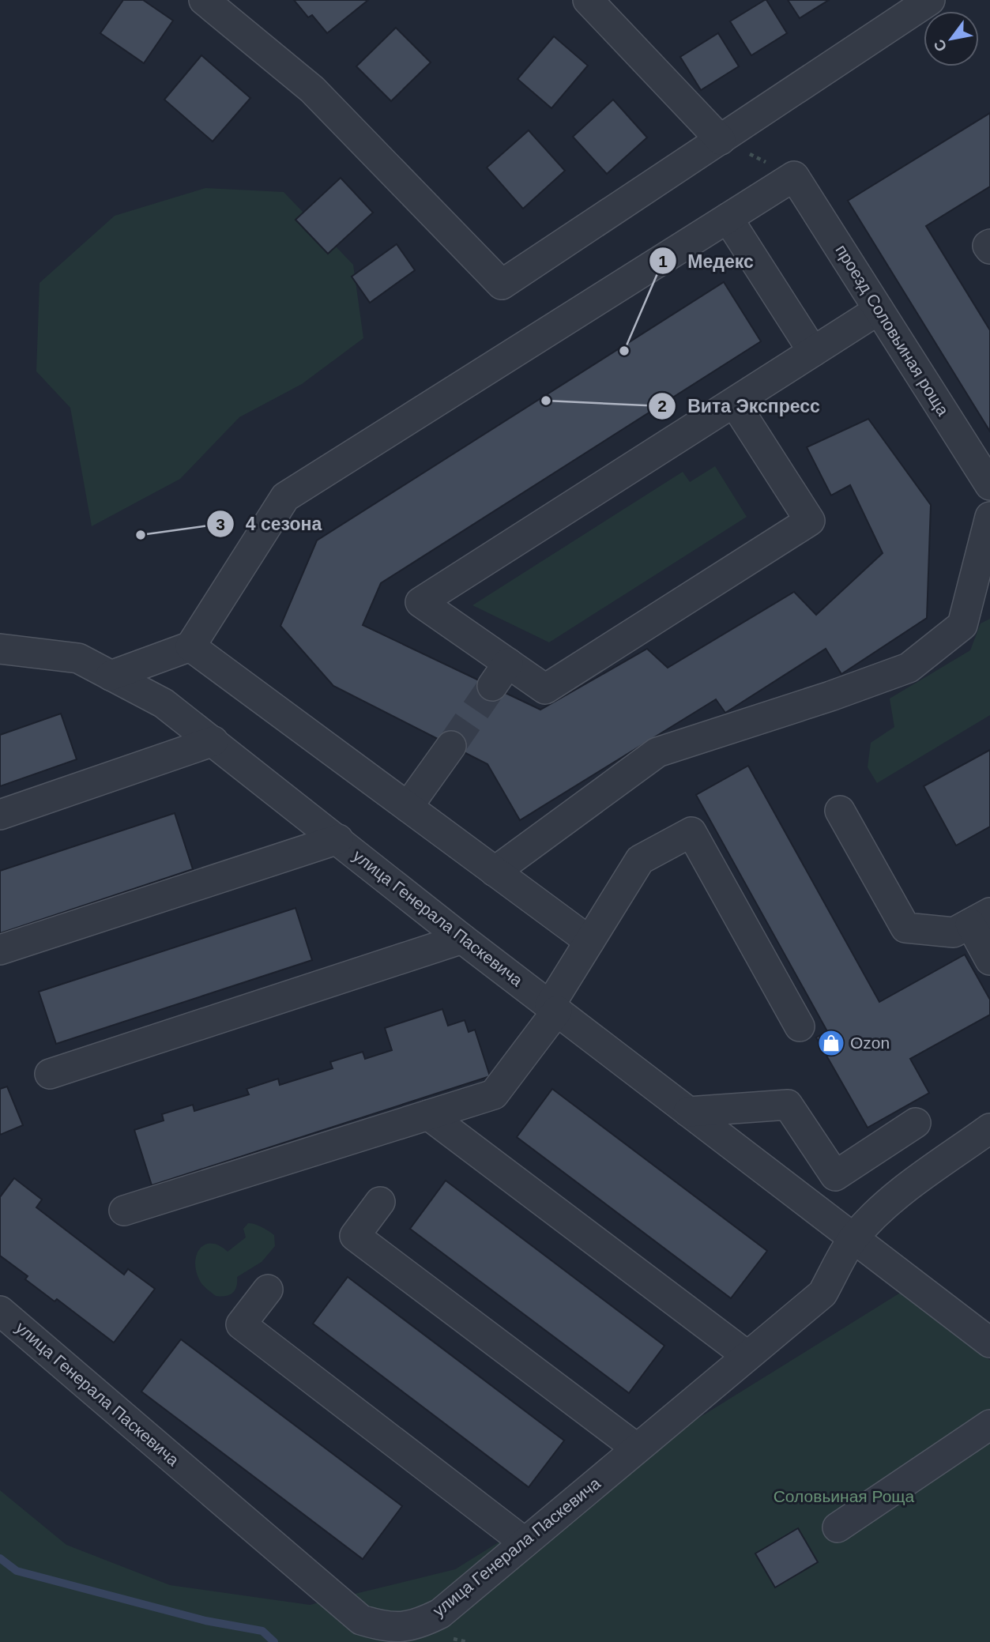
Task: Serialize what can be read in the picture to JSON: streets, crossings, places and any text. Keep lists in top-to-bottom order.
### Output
{
  "streets": {
    "street": ["проезд Соловьиная роща", "улица Генерала Паскевича"]
  },
  "parks": ["Соловьиная Роща"],
  "places": {
    "other": ["Медекс", "Вита Экспресс", "4 сезона"],
    "shop": ["Ozon"]
  },
  "north": "bottom left"
}
